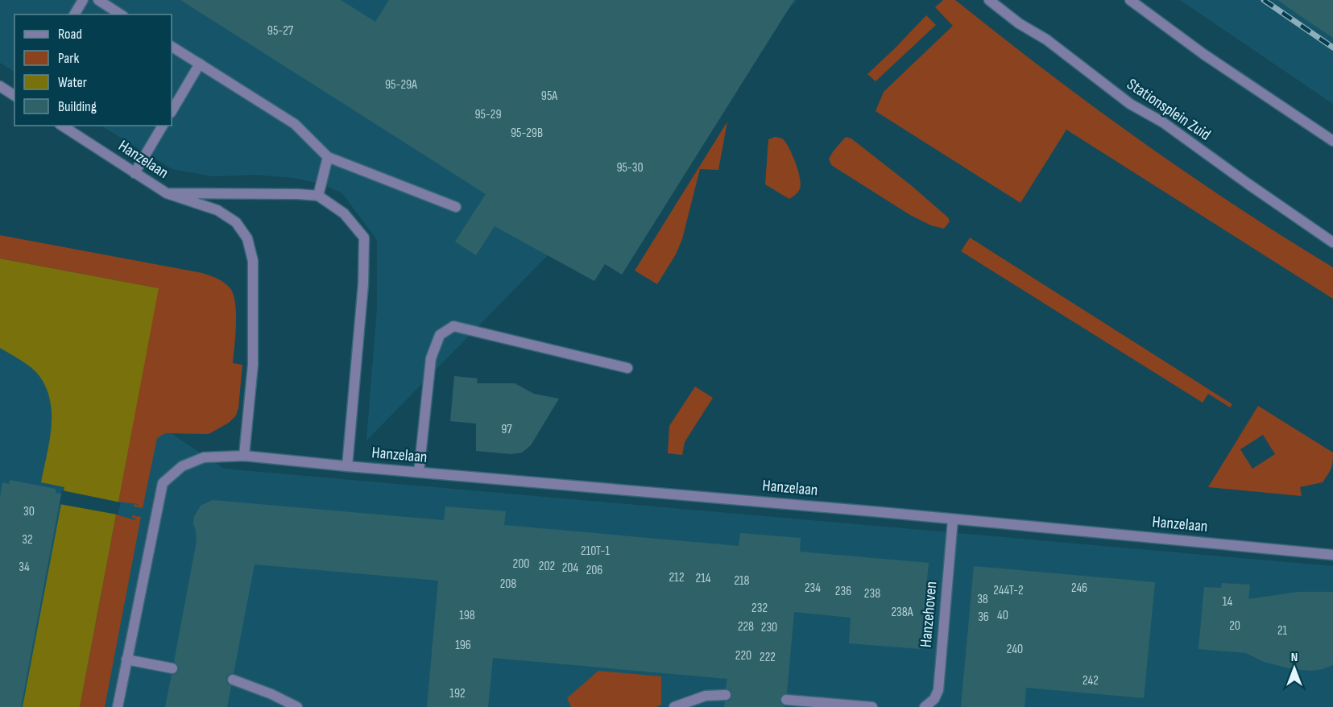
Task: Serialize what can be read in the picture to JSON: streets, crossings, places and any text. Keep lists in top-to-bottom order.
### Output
{
  "streets": {
    "street": ["Stationsplein Zuid", "Hanzelaan", "Hanzehoven"]
  },
  "crossings": [
    ["Hanzelaan", "Hanzehoven"]
  ],
  "house_numbers": [
    "95-27",
    "95-29A",
    "95A",
    "95-29",
    "95-29B",
    "95-30",
    "97",
    "30",
    "32",
    "210T-1",
    "200",
    "202",
    "34",
    "204",
    "206",
    "212",
    "214",
    "218",
    "208",
    "234",
    "246",
    "244T-2",
    "236",
    "238",
    "38",
    "14",
    "232",
    "238A",
    "198",
    "40",
    "36",
    "20",
    "228",
    "230",
    "21",
    "196",
    "240",
    "220",
    "222",
    "242",
    "192"
  ],
  "legend": [
    "Road",
    "Park",
    "Water",
    "Building"
  ],
  "north": "top"
}
